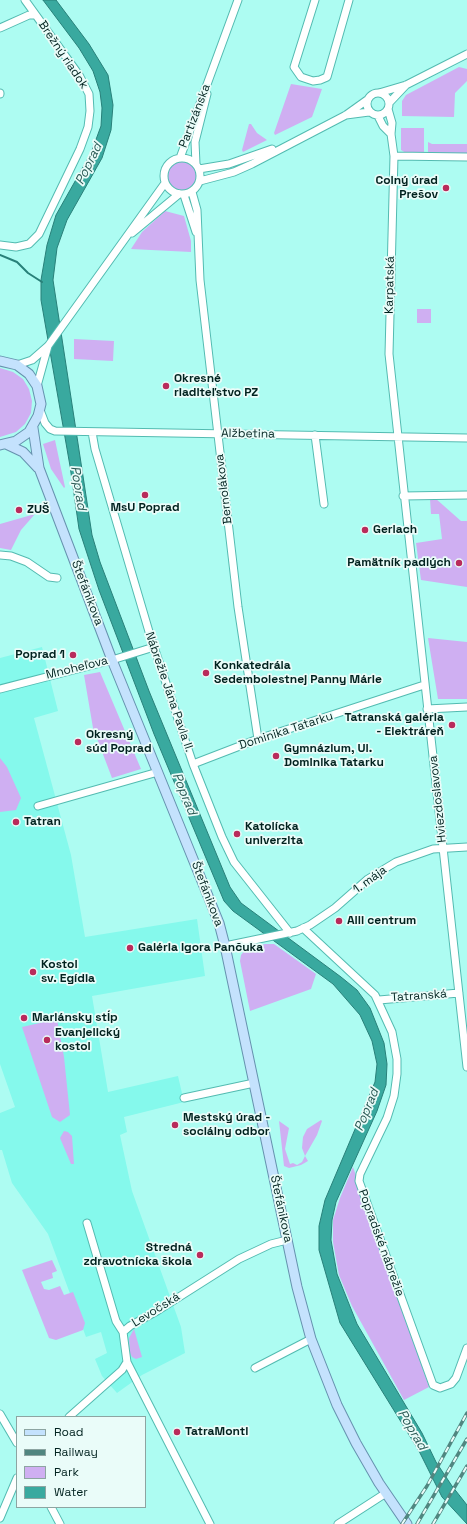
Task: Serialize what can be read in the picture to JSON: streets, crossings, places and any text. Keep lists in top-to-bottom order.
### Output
{
  "streets": {
    "main road": ["Štefánikova"],
    "street": [
      "Brežný riadok",
      "Partizánska",
      "Karpatská",
      "Alžbetina",
      "Bernolákova",
      "Mnoheľova",
      "Nábrežie Jána Pavla II.",
      "Dominika Tatarku",
      "Hviezdoslavova",
      "1. mája",
      "Tatranská",
      "Popradské nábrežie",
      "Levočská"
    ]
  },
  "crossings": [
    ["Partizánska", "Bernolákova"],
    ["Karpatská", "Alžbetina"],
    ["Karpatská", "Hviezdoslavova"],
    ["Alžbetina", "Bernolákova"],
    ["Alžbetina", "Nábrežie Jána Pavla II."],
    ["Alžbetina", "Hviezdoslavova"],
    ["Bernolákova", "Dominika Tatarku"],
    ["Štefánikova", "Mnoheľova"],
    ["Štefánikova", "1. mája"],
    ["Štefánikova", "Levočská"],
    ["Mnoheľova", "Nábrežie Jána Pavla II."],
    ["Nábrežie Jána Pavla II.", "Dominika Tatarku"],
    ["Nábrežie Jána Pavla II.", "1. mája"],
    ["Dominika Tatarku", "Hviezdoslavova"],
    ["Hviezdoslavova", "1. mája"],
    ["Hviezdoslavova", "Tatranská"],
    ["1. mája", "Popradské nábrežie"],
    ["Tatranská", "Popradské nábrežie"]
  ],
  "water": ["Poprad"],
  "places": [
    "Colný úrad Prešov",
    "Okresné riaditeľstvo PZ",
    "MsU Poprad",
    "ZUŠ",
    "Gerlach",
    "Pamätník padlých",
    "Poprad 1",
    "Konkatedrála Sedembolestnej Panny Márie",
    "Tatranská galéria - Elektráreň",
    "Okresný súd Poprad",
    "Gymnázium, Ul. Dominika Tatarku",
    "Tatran",
    "Katolícka univerzita",
    "Alli centrum",
    "Galéria Igora Pančuka",
    "Kostol sv. Egídia",
    "Mariánsky stĺp",
    "Evanjelický kostol",
    "Mestský úrad - sociálny odbor",
    "Stredná zdravotnícka škola",
    "TatraMonti"
  ],
  "legend": [
    "Road",
    "Railway",
    "Park",
    "Water"
  ]
}
